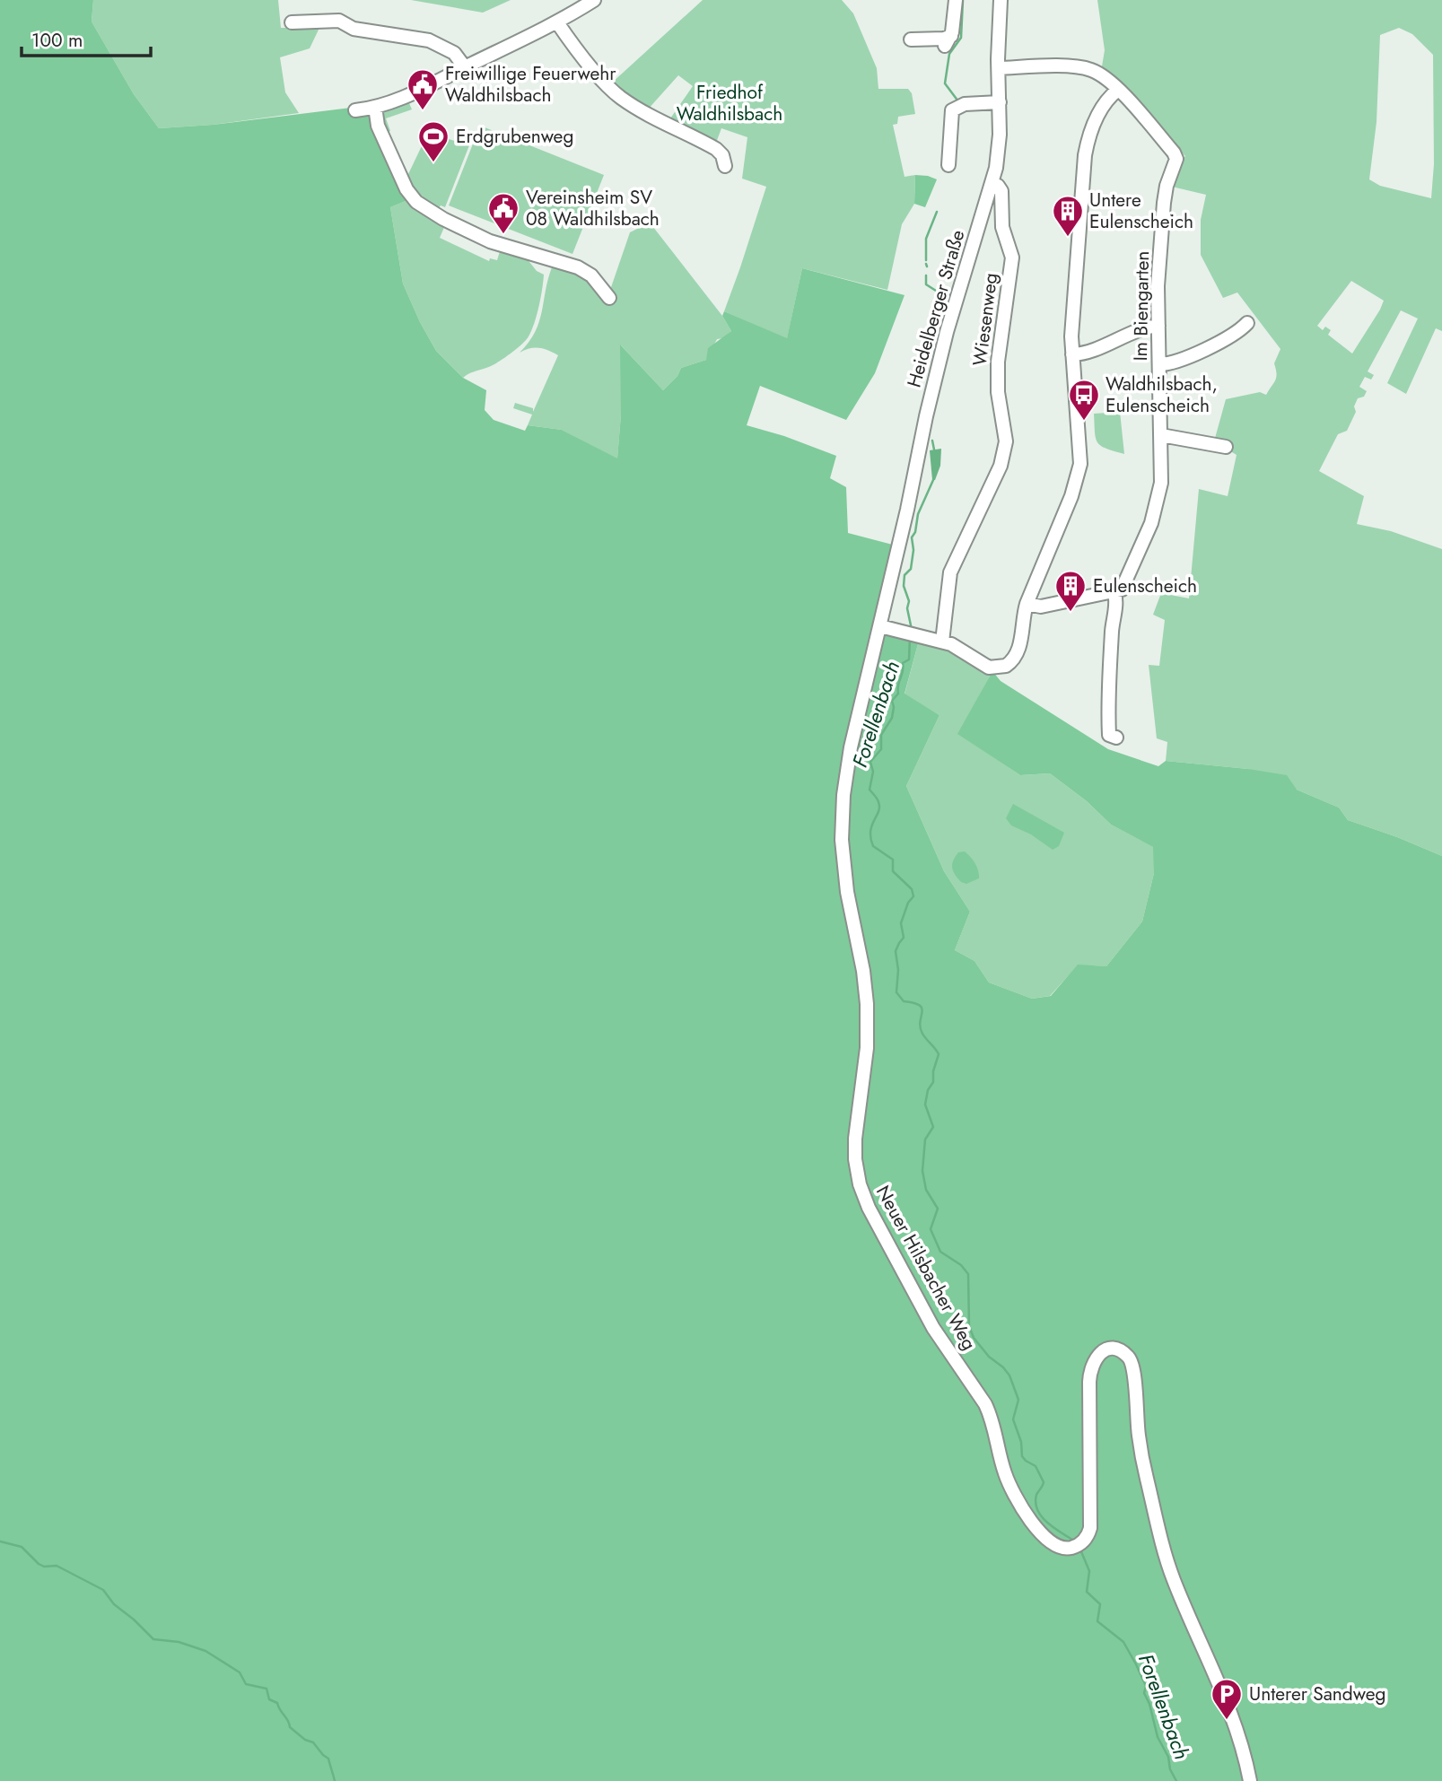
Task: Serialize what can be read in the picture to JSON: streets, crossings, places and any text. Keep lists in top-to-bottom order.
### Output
{
  "streets": {
    "street": [
      "Im Biengarten",
      "Heidelberger Straße",
      "Wiesenweg",
      "Neuer Hilsbacher Weg"
    ]
  },
  "crossings": [
    ["Heidelberger Straße", "Wiesenweg"],
    ["Heidelberger Straße", "Neuer Hilsbacher Weg"]
  ],
  "water": ["Forellenbach"],
  "parks": ["Friedhof Waldhilsbach"],
  "places": {
    "public building": ["Freiwillige Feuerwehr Waldhilsbach", "Vereinsheim SV 08 Waldhilsbach"],
    "sports": ["Erdgrubenweg"],
    "building": ["Untere Eulenscheich", "Eulenscheich"],
    "bus stop": ["Waldhilsbach, Eulenscheich"],
    "parking": ["Unterer Sandweg"]
  },
  "scale_bar": "100 m"
}
